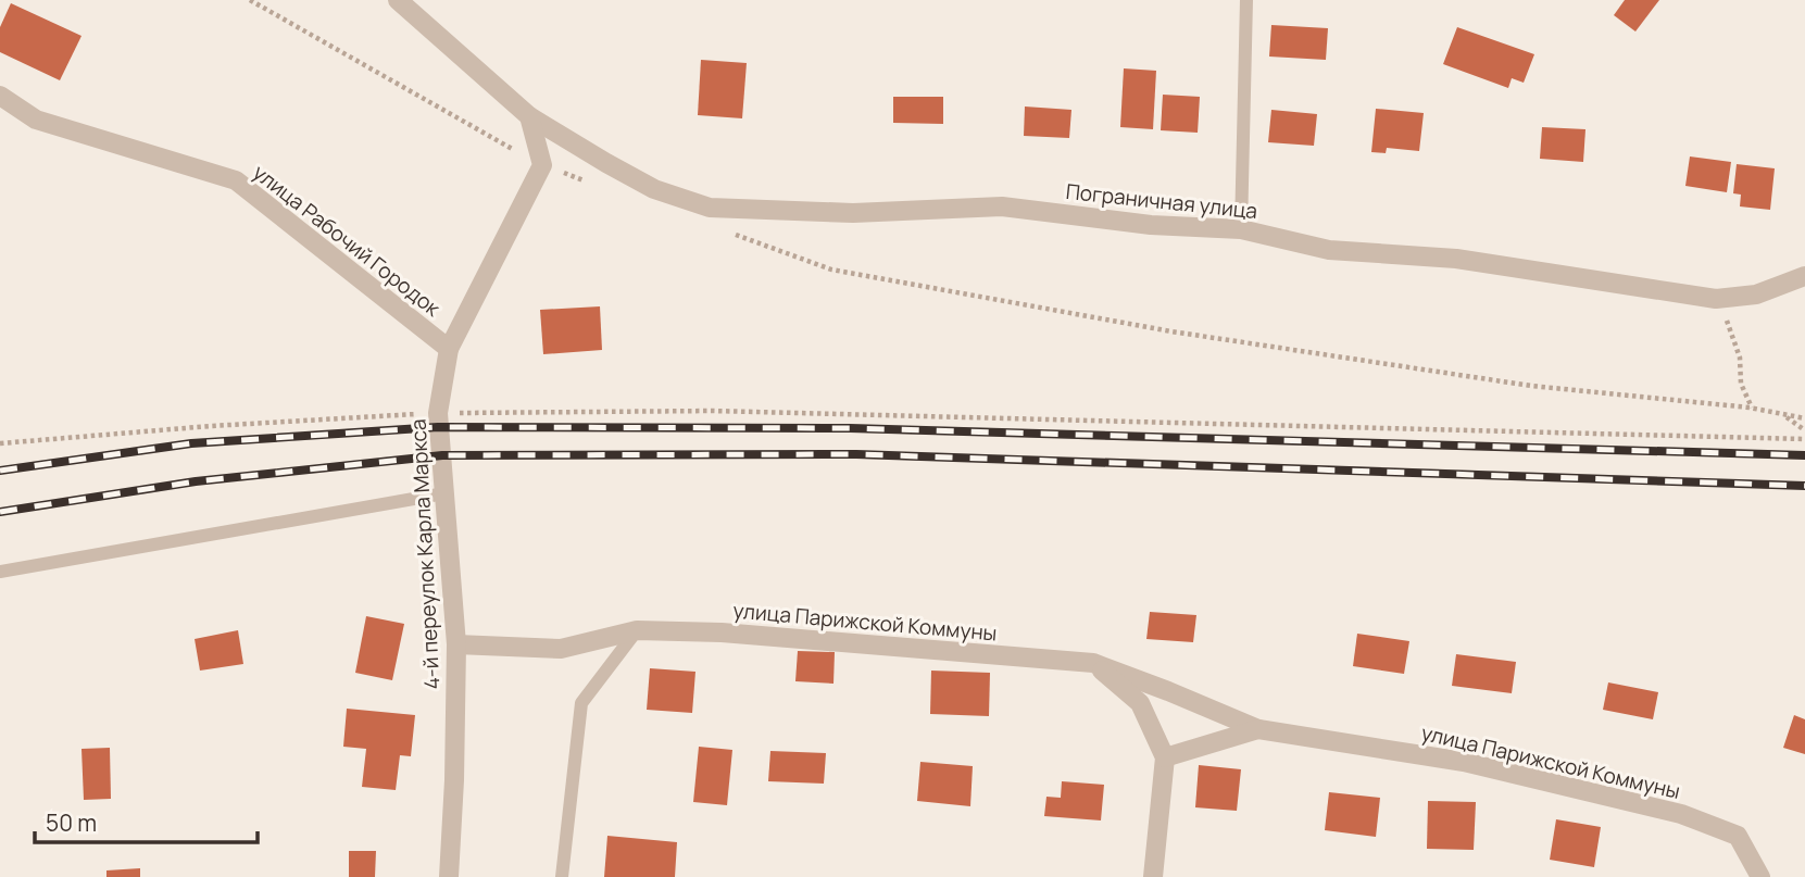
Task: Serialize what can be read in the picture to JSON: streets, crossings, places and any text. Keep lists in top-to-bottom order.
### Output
{
  "streets": {
    "street": [
      "Пограничная улица",
      "улица Рабочий Городок",
      "4-й переулок Карла Маркса",
      "улица Парижской Коммуны"
    ]
  },
  "crossings": [
    ["улица Рабочий Городок", "4-й переулок Карла Маркса"],
    ["4-й переулок Карла Маркса", "улица Парижской Коммуны"]
  ],
  "scale_bar": "50 m"
}
